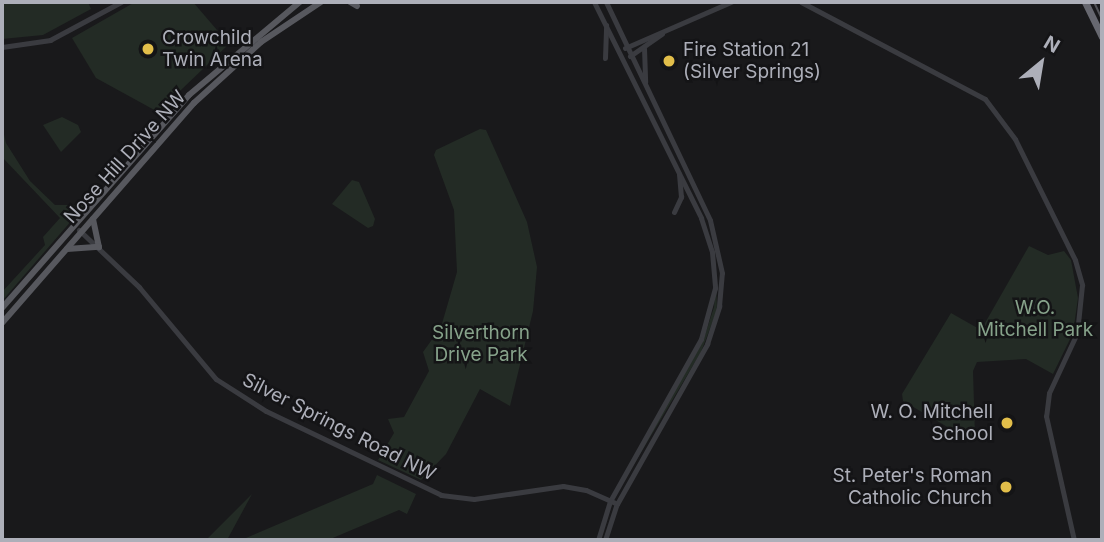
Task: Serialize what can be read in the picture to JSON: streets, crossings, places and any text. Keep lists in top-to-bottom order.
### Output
{
  "streets": {
    "main road": ["Nose Hill Drive NW"],
    "street": ["Silver Springs Road NW"]
  },
  "crossings": [
    ["Nose Hill Drive NW", "Silver Springs Road NW"]
  ],
  "parks": ["W.O. Mitchell Park", "Silverthorn Drive Park"],
  "places": [
    "Crowchild Twin Arena",
    "Fire Station 21 (Silver Springs)",
    "W. O. Mitchell School",
    "St. Peter's Roman Catholic Church"
  ],
  "north": "top right"
}
